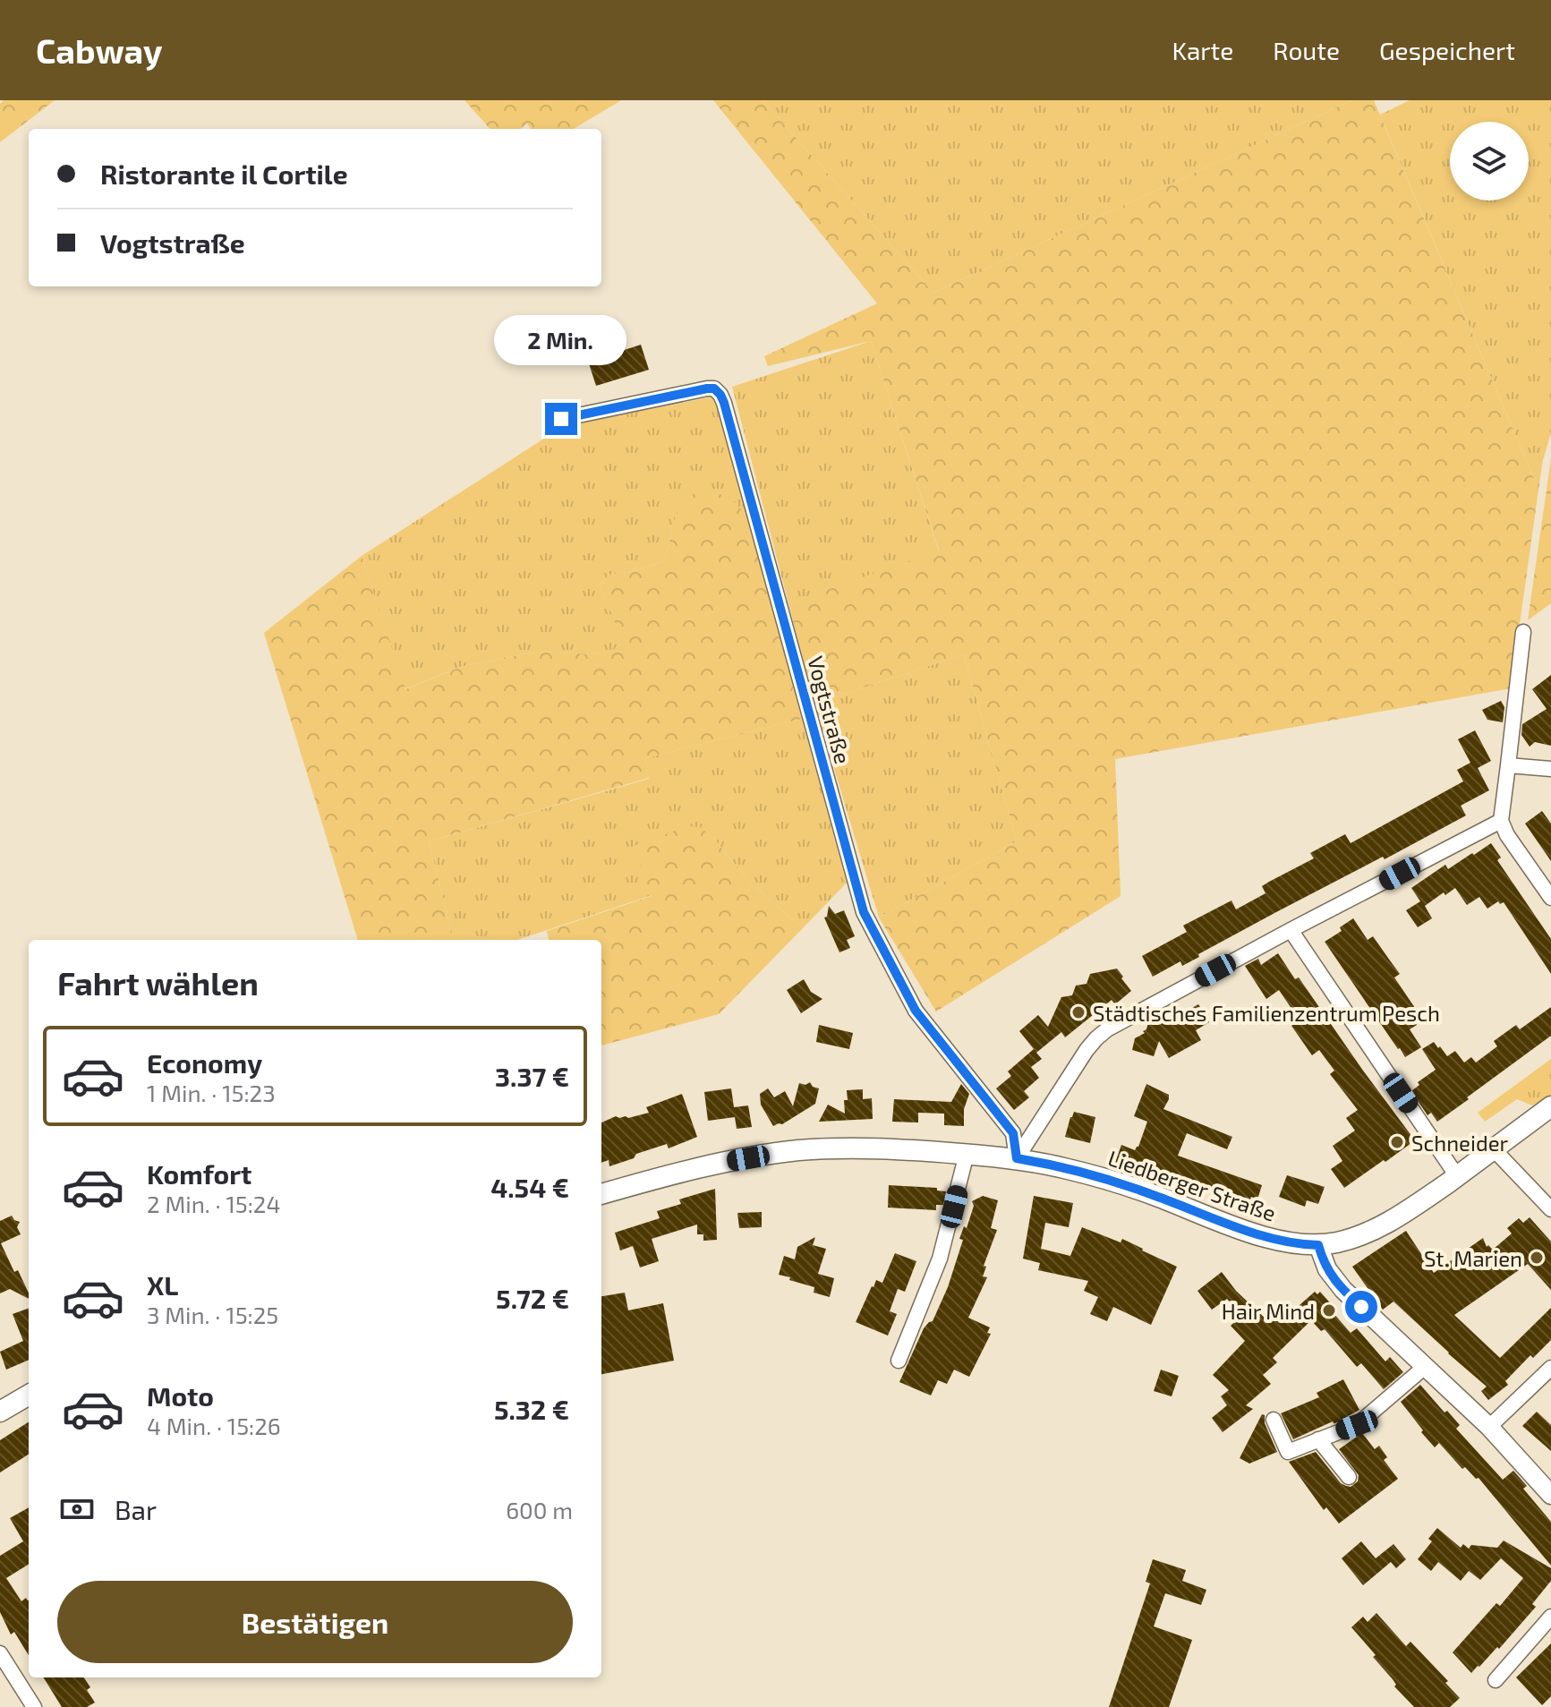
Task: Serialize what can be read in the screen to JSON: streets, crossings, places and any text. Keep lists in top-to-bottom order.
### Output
{
  "streets": {
    "main road": ["Liedberger Straße"],
    "street": ["Vogtstraße"]
  },
  "crossings": [
    ["Vogtstraße", "Liedberger Straße"]
  ],
  "places": [
    "Städtisches Familienzentrum Pesch",
    "Schneider",
    "St. Marien",
    "Hair Mind"
  ],
  "page": {
    "header": "Cabway",
    "nav": ["Karte", "Route", "Gespeichert"],
    "banner": ["Ristorante il Cortile", "Vogtstraße"],
    "bubble": "2 Min.",
    "heading": "Fahrt wählen",
    "list": [
      {
        "name": "Economy",
        "note": "1 Min. · 15:23",
        "value": "3.37 €"
      },
      {
        "name": "Komfort",
        "note": "2 Min. · 15:24",
        "value": "4.54 €"
      },
      {
        "name": "XL",
        "note": "3 Min. · 15:25",
        "value": "5.72 €"
      },
      {
        "name": "Moto",
        "note": "4 Min. · 15:26",
        "value": "5.32 €"
      }
    ],
    "pay": ["Bar", "600 m"],
    "buttons": "Bestätigen"
  }
}
